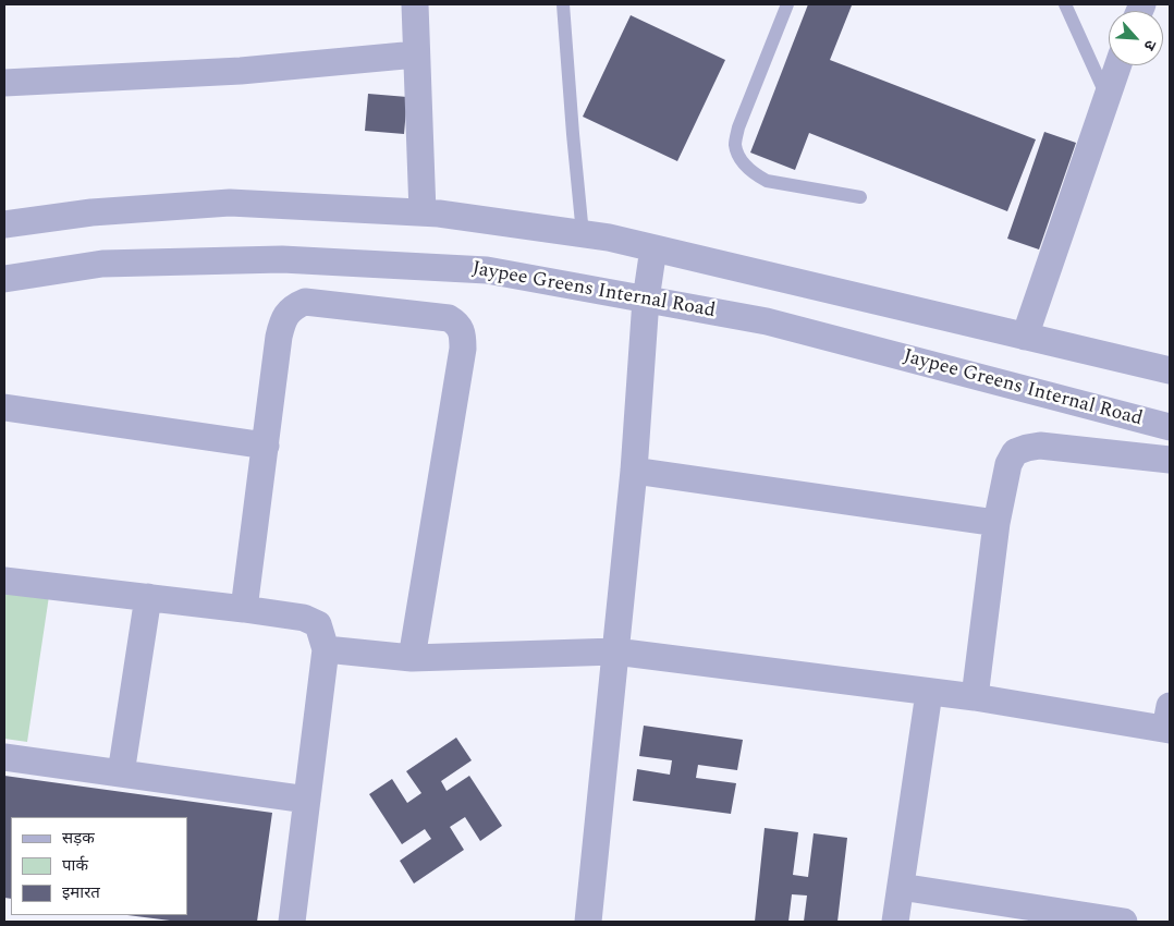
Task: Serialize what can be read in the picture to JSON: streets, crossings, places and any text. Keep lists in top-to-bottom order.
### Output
{
  "streets": {
    "street": ["Jaypee Greens Internal Road"]
  },
  "legend": ["सड़क", "पार्क", "इमारत"],
  "north": "bottom right"
}
